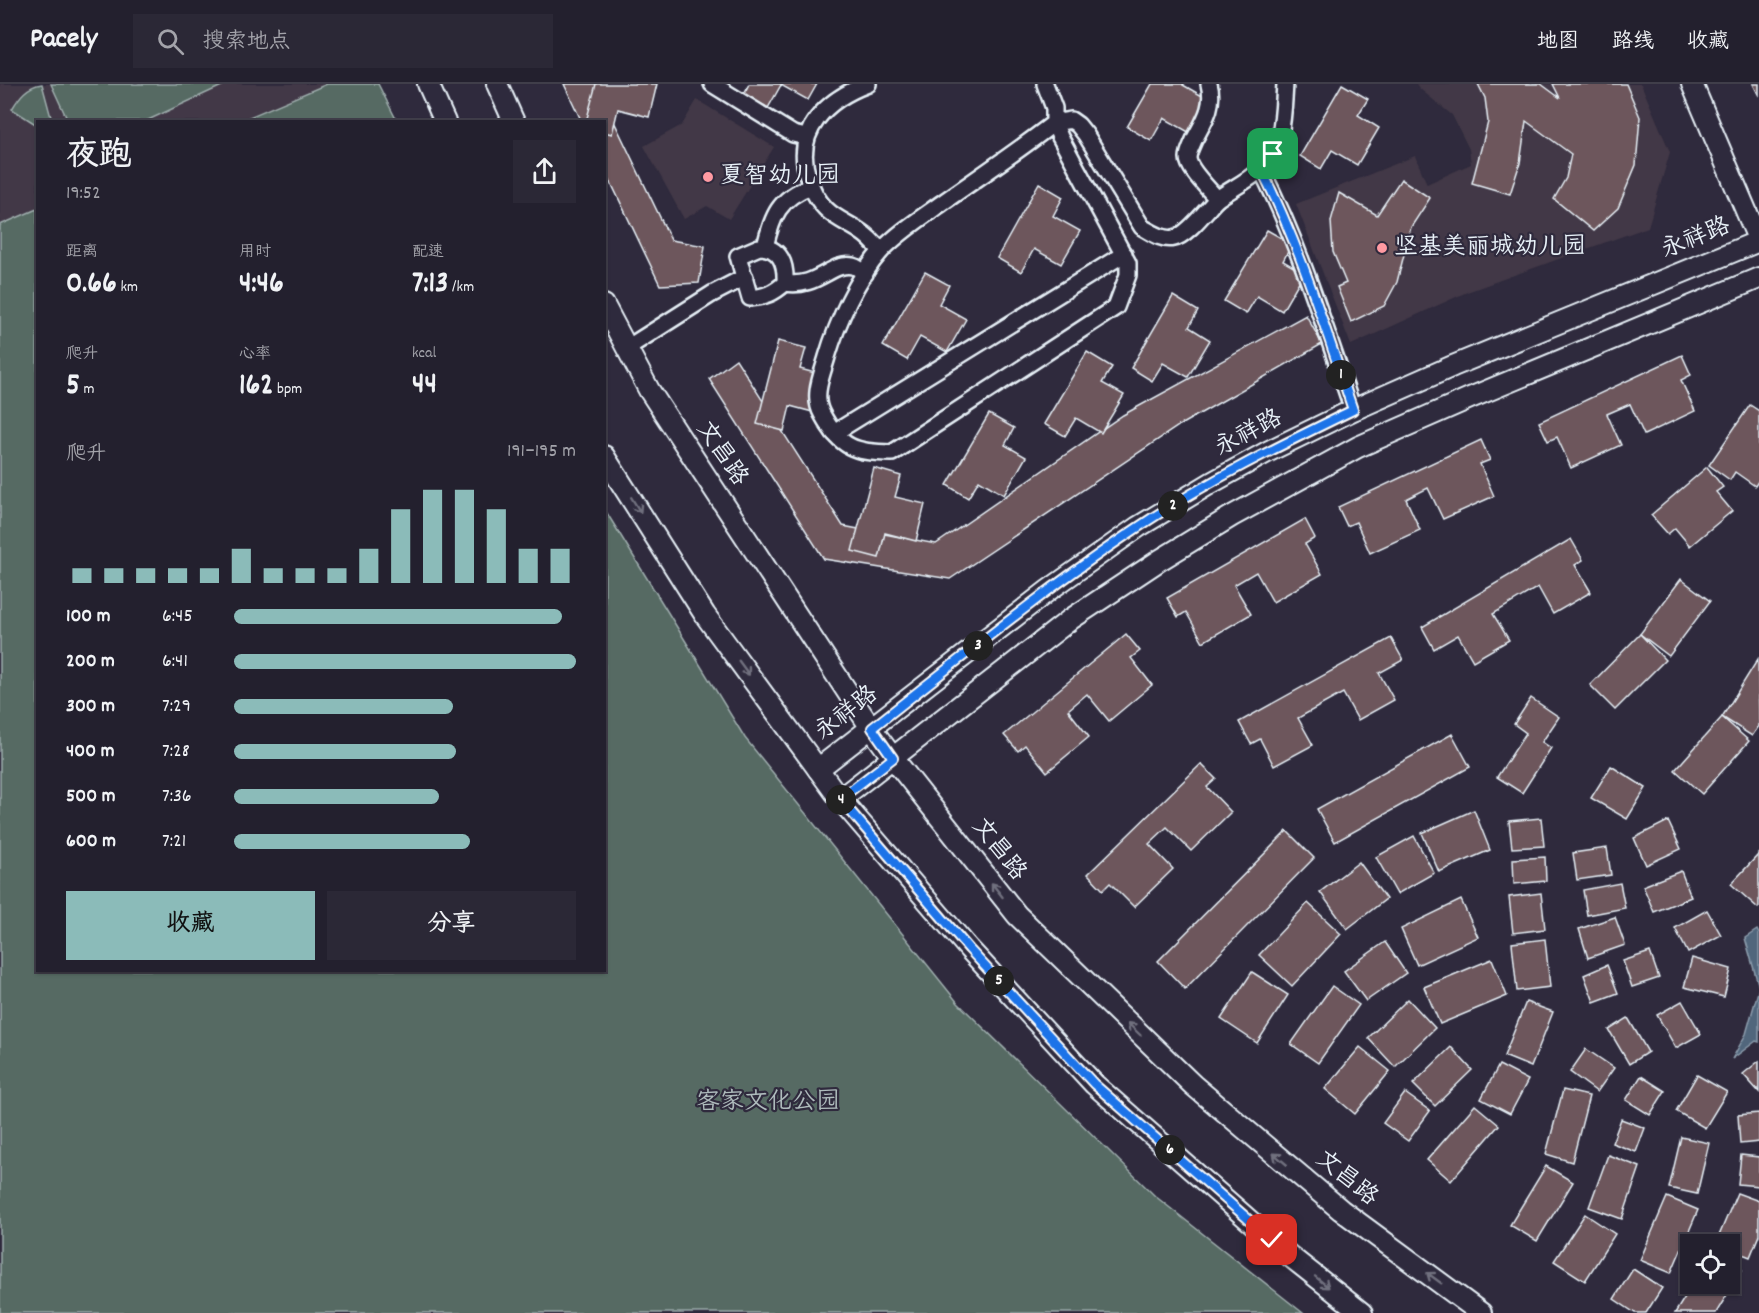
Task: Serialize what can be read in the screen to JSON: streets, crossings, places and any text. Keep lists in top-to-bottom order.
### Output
{
  "streets": {
    "street": ["永祥路", "文昌路"]
  },
  "crossings": [
    ["永祥路", "文昌路"]
  ],
  "parks": ["客家文化公园"],
  "places": ["夏智幼儿园", "坚基美丽城幼儿园"],
  "page": {
    "header": "Pacely",
    "search": "搜索地点",
    "nav": ["地图", "路线", "收藏"],
    "heading": ["夜跑", "19:52"],
    "stats": [
      ["距离", "0.66 km"],
      ["用时", "4:46"],
      ["配速", "7:13 /km"],
      ["爬升", "5 m"],
      ["心率", "162 bpm"],
      ["kcal", "44"]
    ],
    "pins": [
      "1",
      "2",
      "3",
      "4",
      "5",
      "6"
    ],
    "chart": ["爬升", "191–195 m"],
    "list": [
      {
        "name": "100 m",
        "note": "6:45"
      },
      {
        "name": "200 m",
        "note": "6:41"
      },
      {
        "name": "300 m",
        "note": "7:29"
      },
      {
        "name": "400 m",
        "note": "7:28"
      },
      {
        "name": "500 m",
        "note": "7:36"
      },
      {
        "name": "600 m",
        "note": "7:21"
      }
    ],
    "buttons": ["收藏", "分享"]
  }
}
